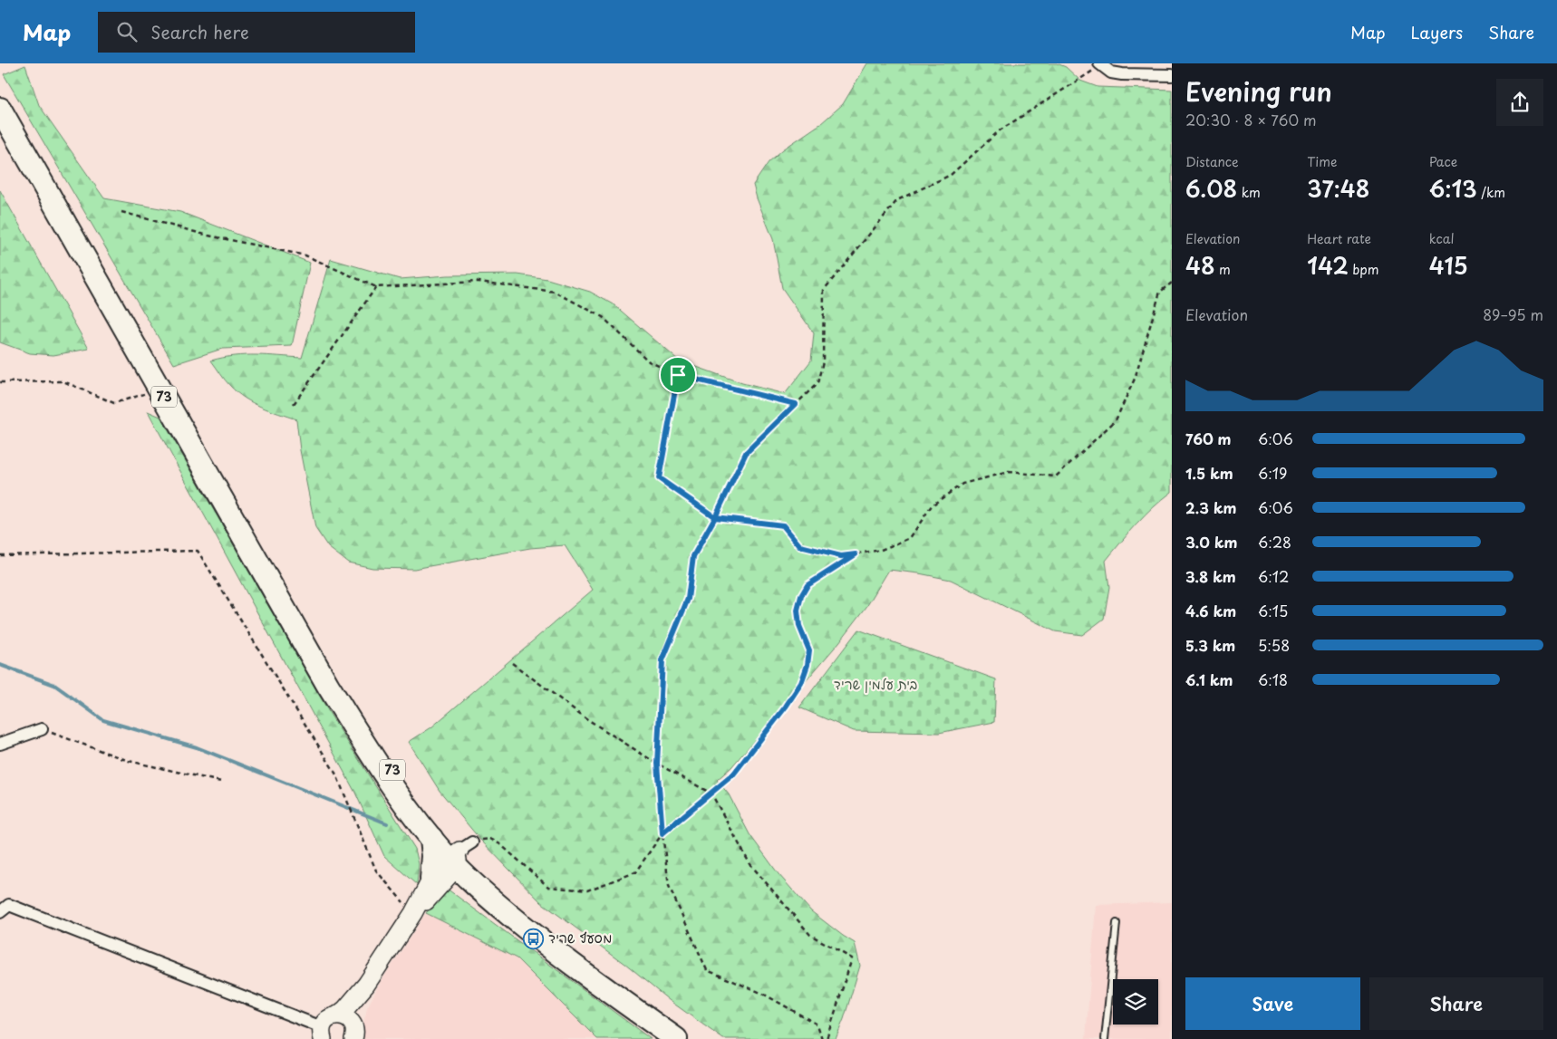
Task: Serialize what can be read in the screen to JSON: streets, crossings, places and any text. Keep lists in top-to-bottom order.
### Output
{
  "streets": {
    "highway": ["73"]
  },
  "parks": ["בית עלמין שריד"],
  "places": {
    "bus stop": ["מסעף שריד"]
  },
  "page": {
    "header": "Map",
    "search": "Search here",
    "nav": ["Map", "Layers", "Share"],
    "heading": ["Evening run", "20:30 · 8 × 760 m"],
    "stats": [
      ["Distance", "6.08 km"],
      ["Time", "37:48"],
      ["Pace", "6:13 /km"],
      ["Elevation", "48 m"],
      ["Heart rate", "142 bpm"],
      ["kcal", "415"]
    ],
    "chart": ["Elevation", "89–95 m"],
    "list": [
      {
        "name": "760 m",
        "note": "6:06"
      },
      {
        "name": "1.5 km",
        "note": "6:19"
      },
      {
        "name": "2.3 km",
        "note": "6:06"
      },
      {
        "name": "3.0 km",
        "note": "6:28"
      },
      {
        "name": "3.8 km",
        "note": "6:12"
      },
      {
        "name": "4.6 km",
        "note": "6:15"
      },
      {
        "name": "5.3 km",
        "note": "5:58"
      },
      {
        "name": "6.1 km",
        "note": "6:18"
      }
    ],
    "buttons": ["Save", "Share"]
  }
}
